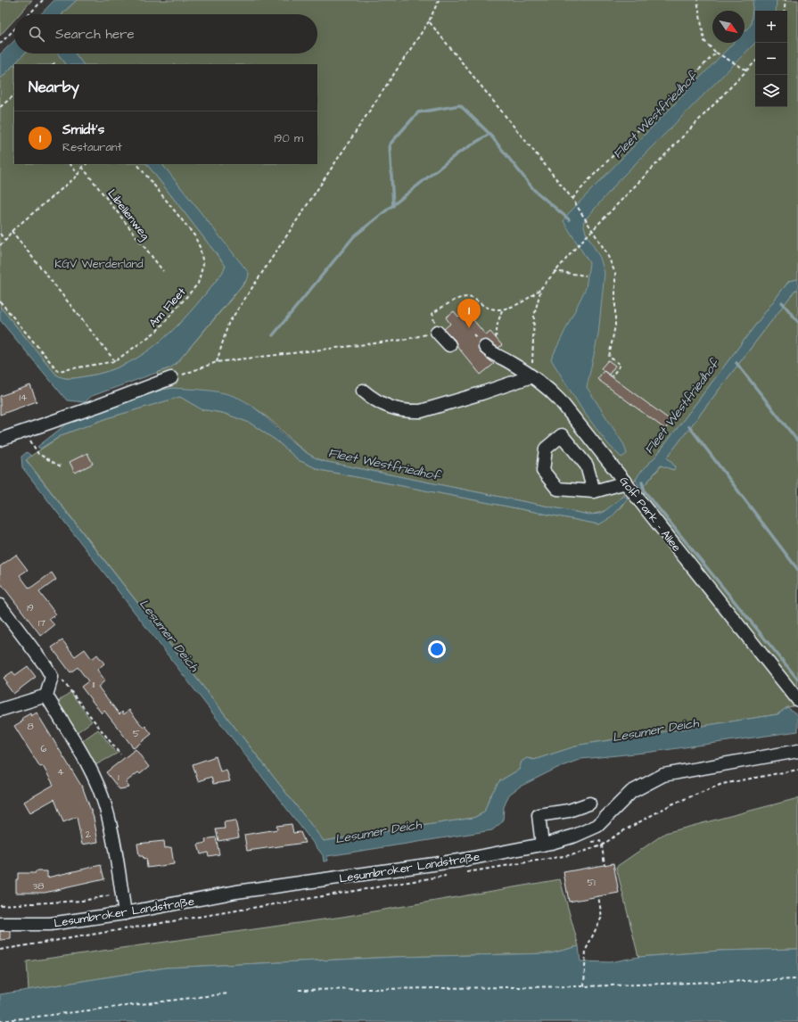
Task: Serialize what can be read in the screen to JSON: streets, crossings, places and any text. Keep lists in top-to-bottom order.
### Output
{
  "streets": {
    "street": ["Golf Park - Allee", "Lesumbroker Landstraße"],
    "path": ["Libellenweg", "Am Fleet"]
  },
  "water": ["Fleet Westfriedhof", "Lesumer Deich"],
  "parks": ["KGV Werderland"],
  "house_numbers": [
    "14",
    "19",
    "17",
    "11",
    "8",
    "5",
    "6",
    "4",
    "1",
    "2",
    "51",
    "38"
  ],
  "north": "bottom right",
  "page": {
    "map_buttons": ["+", "−"],
    "search": "Search here",
    "heading": "Nearby",
    "list": [
      {
        "mark": "1",
        "name": "Smidt's",
        "note": "Restaurant",
        "value": "190 m"
      }
    ],
    "pins": "1"
  }
}
